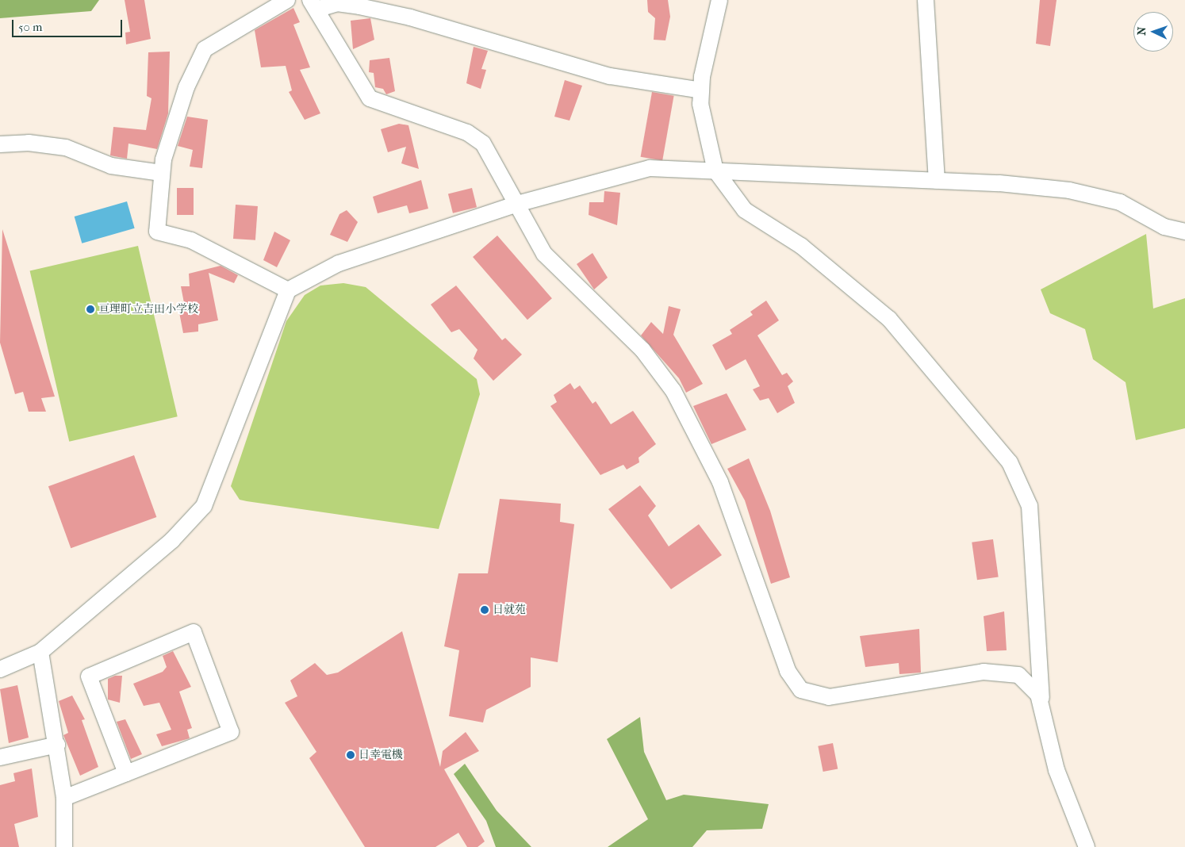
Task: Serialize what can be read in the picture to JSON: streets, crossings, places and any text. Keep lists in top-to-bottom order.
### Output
{
  "places": ["亘理町立吉田小学校", "日就苑", "日幸電機"],
  "scale_bar": "50 m",
  "north": "left"
}
